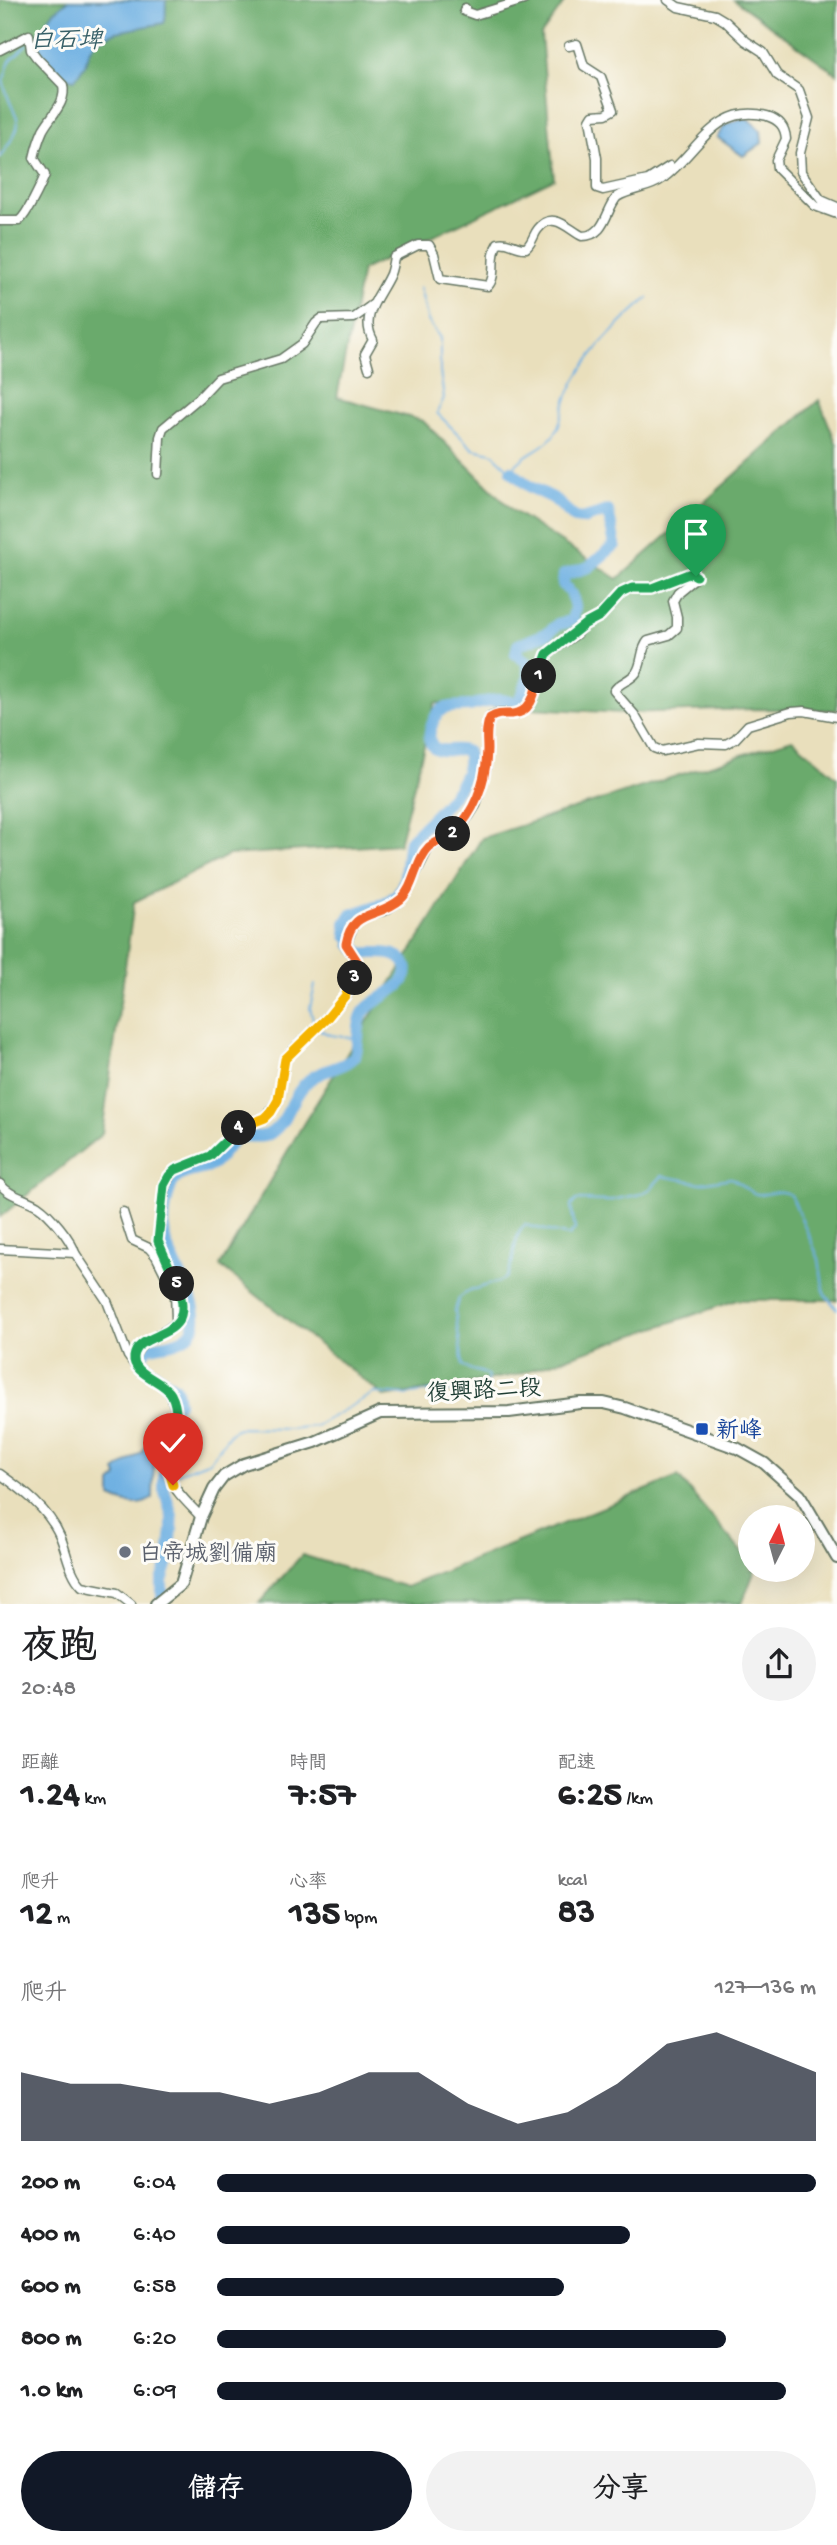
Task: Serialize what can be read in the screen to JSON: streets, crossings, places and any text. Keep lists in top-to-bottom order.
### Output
{
  "streets": {
    "main road": ["復興路二段"]
  },
  "water": ["白石埤"],
  "places": {
    "transit": ["新峰"],
    "other": ["白帝城劉備廟"]
  },
  "north": "top",
  "page": {
    "pins": [
      "1",
      "2",
      "3",
      "4",
      "5"
    ],
    "heading": ["夜跑", "20:48"],
    "stats": [
      ["距離", "1.24 km"],
      ["時間", "7:57"],
      ["配速", "6:25 /km"],
      ["爬升", "12 m"],
      ["心率", "135 bpm"],
      ["kcal", "83"]
    ],
    "chart": ["爬升", "127–136 m"],
    "list": [
      {
        "name": "200 m",
        "note": "6:04"
      },
      {
        "name": "400 m",
        "note": "6:40"
      },
      {
        "name": "600 m",
        "note": "6:58"
      },
      {
        "name": "800 m",
        "note": "6:20"
      },
      {
        "name": "1.0 km",
        "note": "6:09"
      }
    ],
    "buttons": ["儲存", "分享"]
  }
}
